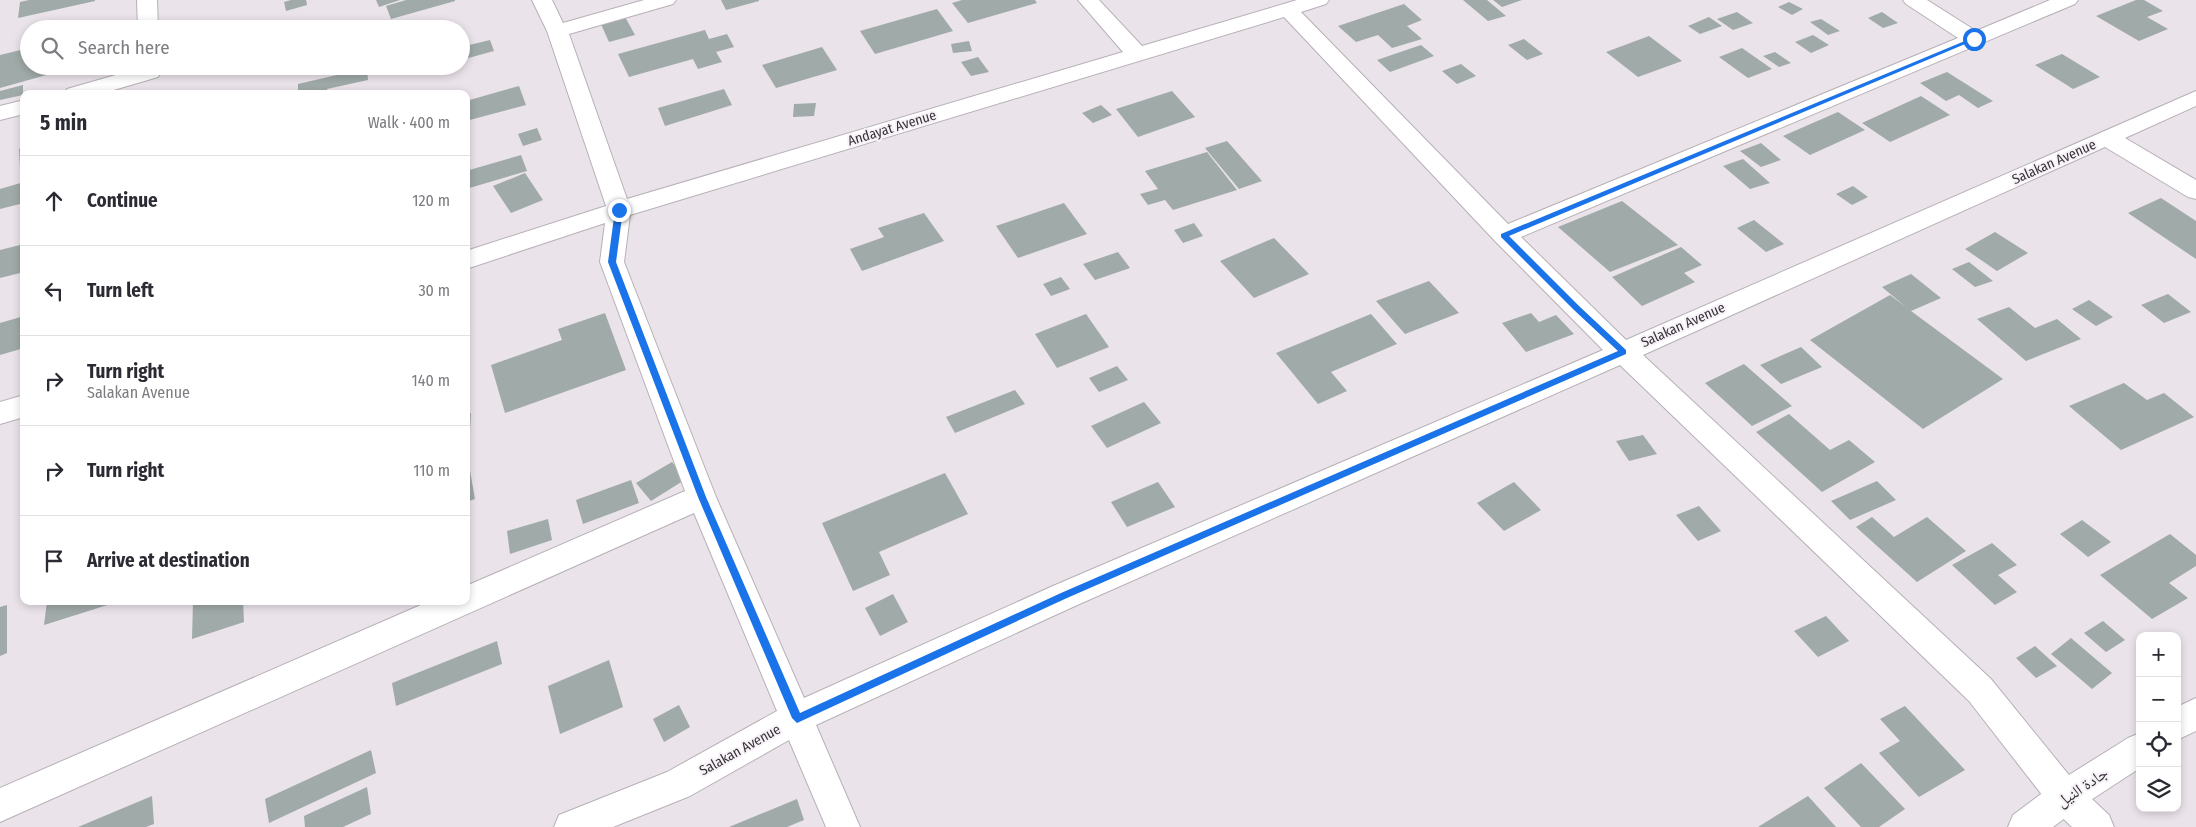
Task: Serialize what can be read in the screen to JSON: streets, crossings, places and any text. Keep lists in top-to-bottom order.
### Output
{
  "streets": {
    "street": ["Andayat Avenue", "Salakan Avenue", "جادة النيل"]
  },
  "page": {
    "search": "Search here",
    "heading": ["5 min", "Walk · 400 m"],
    "list": [
      ["Continue", "120 m"],
      ["Turn left", "30 m"],
      ["Turn right", "Salakan Avenue", "140 m"],
      ["Turn right", "110 m"],
      "Arrive at destination"
    ],
    "map_buttons": ["+", "−"]
  }
}
